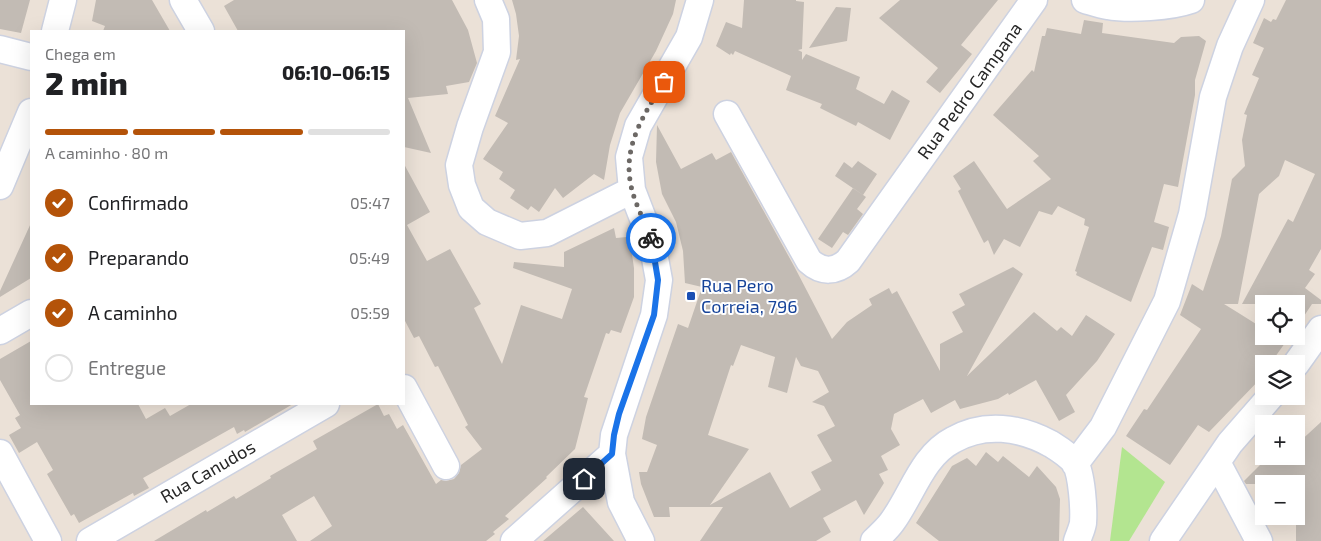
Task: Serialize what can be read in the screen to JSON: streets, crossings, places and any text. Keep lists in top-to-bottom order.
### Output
{
  "streets": {
    "street": ["Rua Pedro Campana", "Rua Canudos"]
  },
  "places": {
    "transit": ["Rua Pero Correia, 796"]
  },
  "page": {
    "heading": ["2 min", "Chega em", "06:10–06:15"],
    "bar": "A caminho · 80 m",
    "list": [
      ["Confirmado", "05:47"],
      ["Preparando", "05:49"],
      ["A caminho", "05:59"],
      "Entregue"
    ],
    "map_buttons": ["+", "−"]
  }
}
